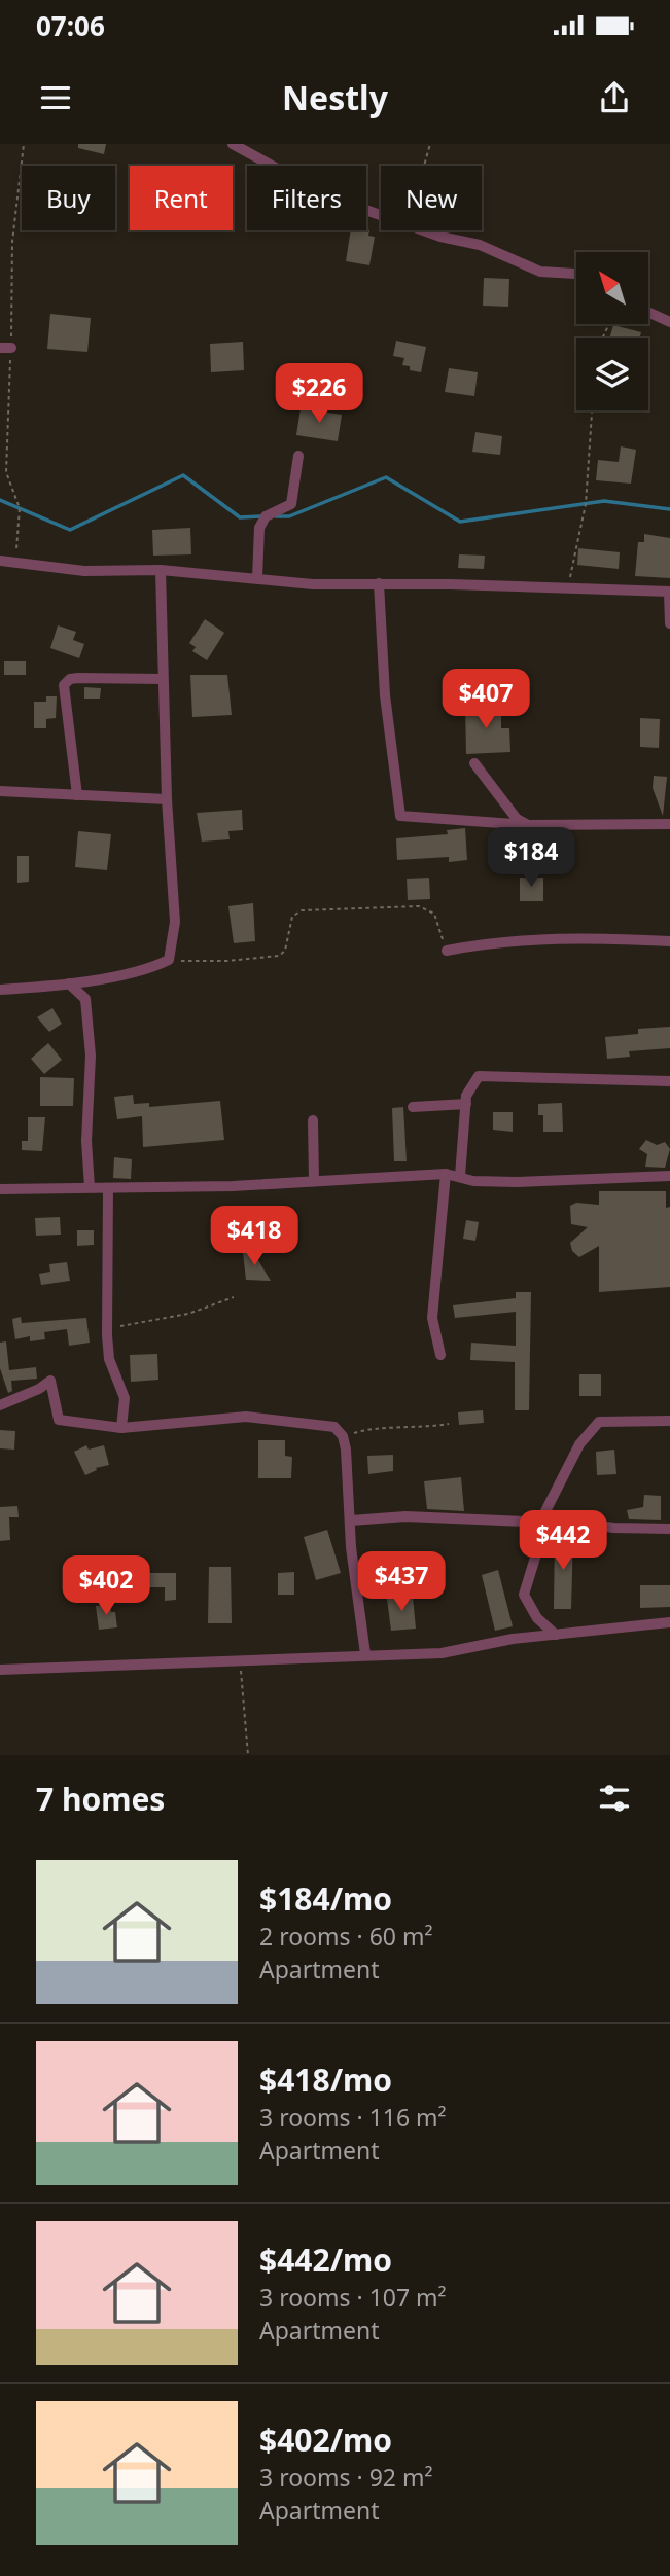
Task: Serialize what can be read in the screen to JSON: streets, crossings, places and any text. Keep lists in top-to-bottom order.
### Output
{
  "north": "top left",
  "page": {
    "status": "07:06",
    "header": "Nestly",
    "chip": [
      "Buy",
      "Rent",
      "Filters",
      "New"
    ],
    "price": [
      "$226",
      "$407",
      "$184",
      "$418",
      "$442",
      "$437",
      "$402"
    ],
    "heading": "7 homes",
    "list": [
      {
        "name": "$184/mo",
        "note": "2 rooms · 60 m² · Apartment"
      },
      {
        "name": "$418/mo",
        "note": "3 rooms · 116 m² · Apartment"
      },
      {
        "name": "$442/mo",
        "note": "3 rooms · 107 m² · Apartment"
      },
      {
        "name": "$402/mo",
        "note": "3 rooms · 92 m² · Apartment"
      }
    ]
  }
}
